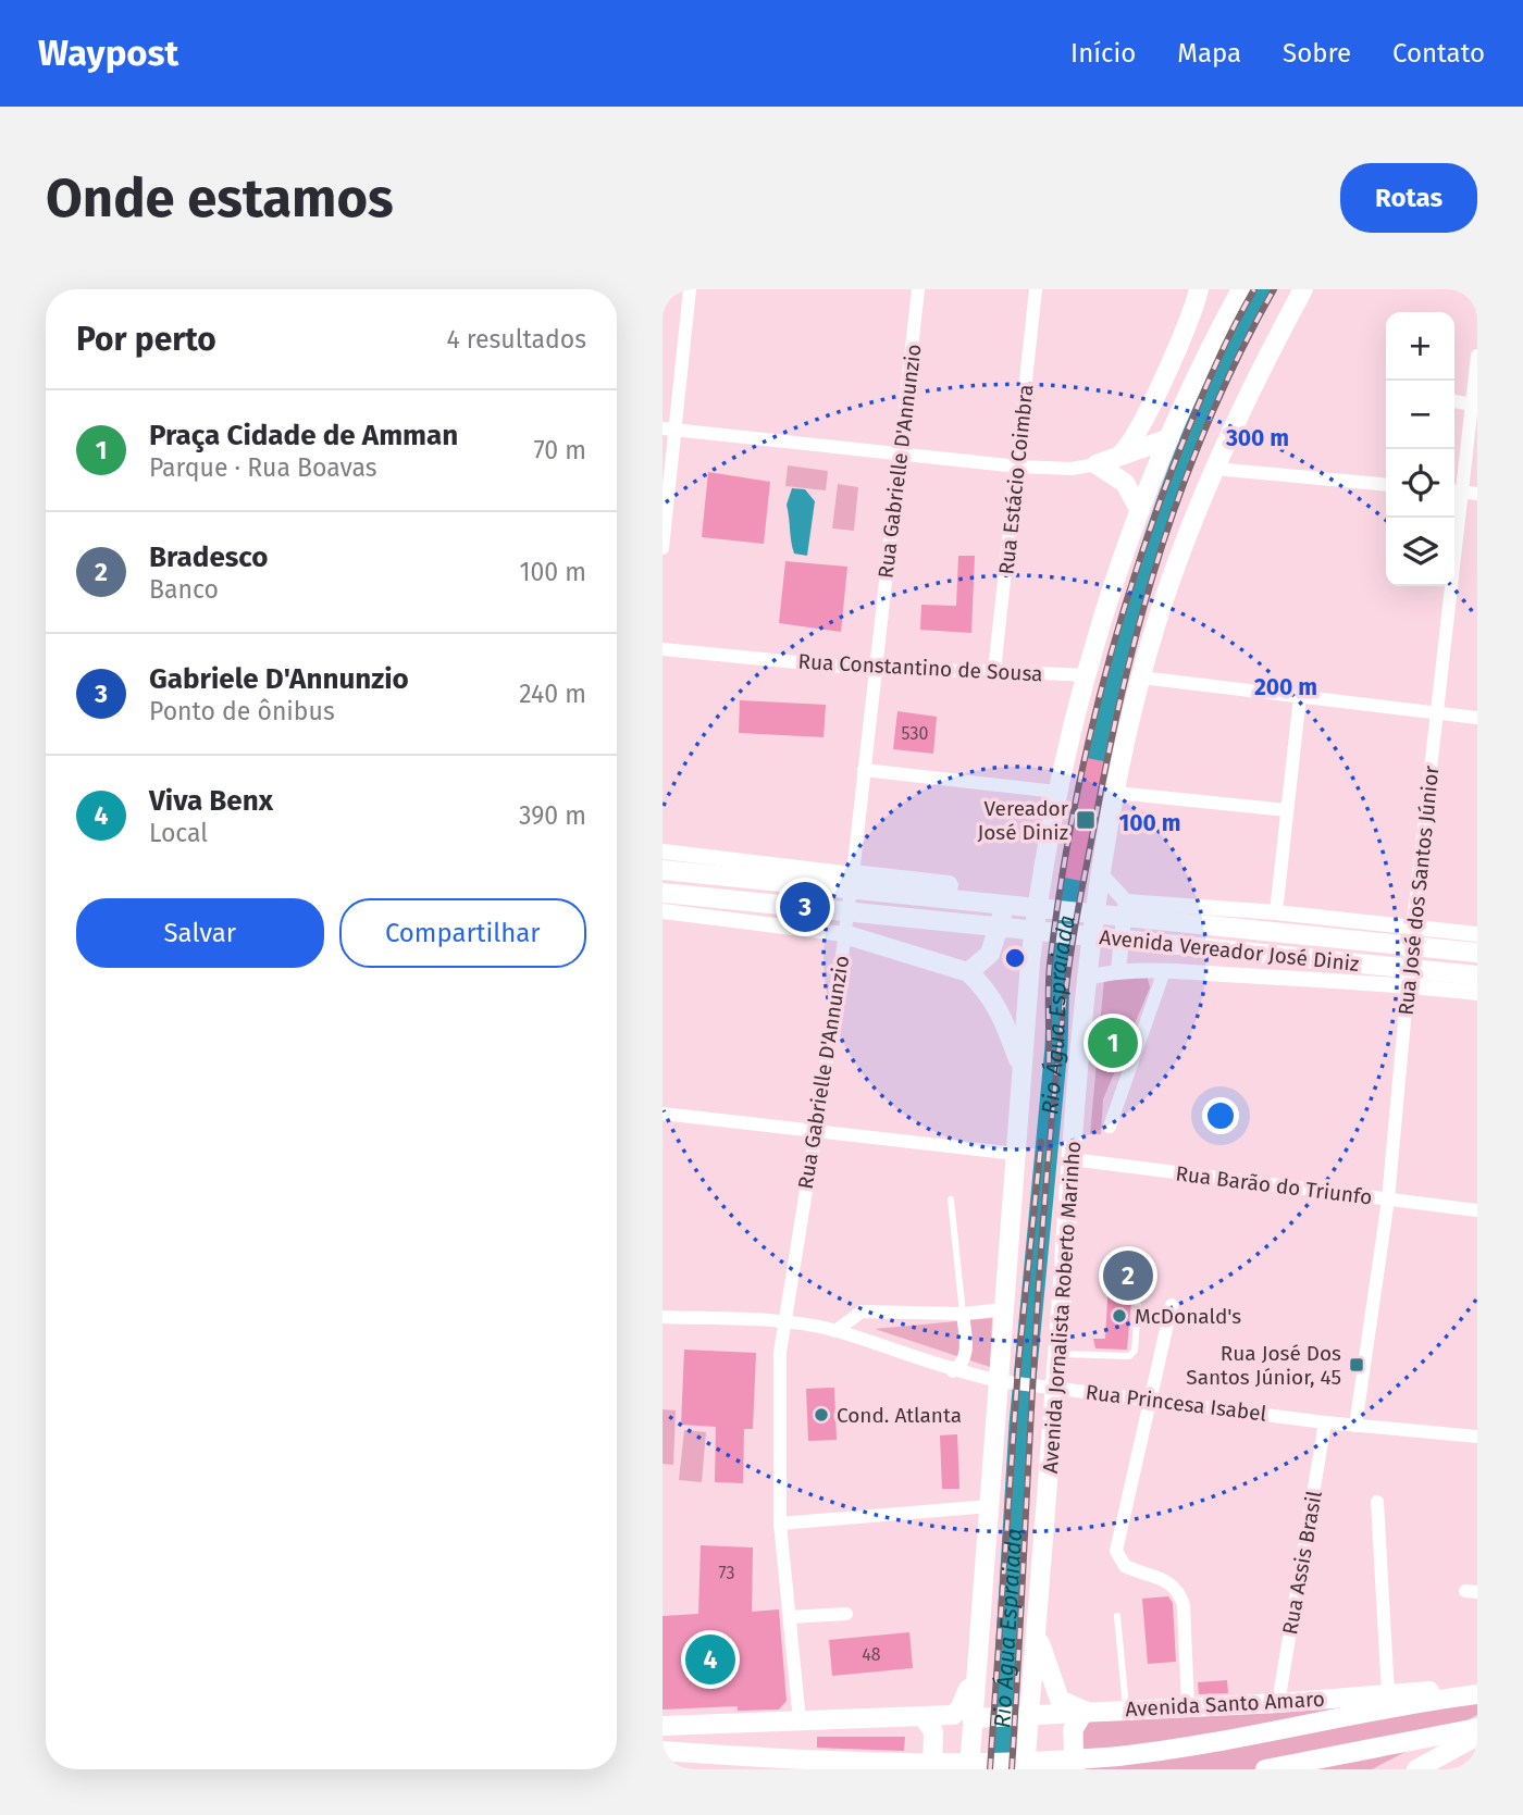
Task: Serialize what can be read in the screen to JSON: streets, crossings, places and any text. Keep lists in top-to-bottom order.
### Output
{
  "streets": {
    "main road": ["Avenida Vereador José Diniz", "Avenida Jornalista Roberto Marinho", "Avenida Santo Amaro"],
    "street": [
      "Rua Gabrielle D'Annunzio",
      "Rua Estácio Coimbra",
      "Rua Constantino de Sousa",
      "Rua José dos Santos Júnior",
      "Rua Barão do Triunfo",
      "Rua Princesa Isabel",
      "Rua Assis Brasil"
    ]
  },
  "crossings": [
    ["Rua Gabrielle D'Annunzio", "Rua Constantino de Sousa"],
    ["Rua Gabrielle D'Annunzio", "Avenida Vereador José Diniz"],
    ["Rua Gabrielle D'Annunzio", "Rua Princesa Isabel"],
    ["Rua Estácio Coimbra", "Rua Constantino de Sousa"],
    ["Rua José dos Santos Júnior", "Avenida Vereador José Diniz"],
    ["Rua José dos Santos Júnior", "Rua Barão do Triunfo"],
    ["Rua José dos Santos Júnior", "Rua Princesa Isabel"],
    ["Avenida Vereador José Diniz", "Avenida Jornalista Roberto Marinho"],
    ["Rua Barão do Triunfo", "Avenida Jornalista Roberto Marinho"],
    ["Avenida Jornalista Roberto Marinho", "Rua Princesa Isabel"],
    ["Avenida Jornalista Roberto Marinho", "Avenida Santo Amaro"],
    ["Rua Princesa Isabel", "Rua Assis Brasil"],
    ["Rua Assis Brasil", "Avenida Santo Amaro"]
  ],
  "water": ["Rio Água Espraiada"],
  "places": {
    "transit": ["Vereador José Diniz", "Rua José Dos Santos Júnior, 45"],
    "other": ["McDonald's", "Cond. Atlanta"]
  },
  "house_numbers": ["530", "73", "48"],
  "page": {
    "header": "Waypost",
    "nav": [
      "Início",
      "Mapa",
      "Sobre",
      "Contato"
    ],
    "buttons": [
      "Rotas",
      ["Salvar", "Compartilhar"]
    ],
    "title": "Onde estamos",
    "heading": ["Por perto", "4 resultados"],
    "map_buttons": ["+", "−"],
    "list": [
      {
        "mark": "1",
        "name": "Praça Cidade de Amman",
        "note": "Parque · Rua Boavas",
        "value": "70 m"
      },
      {
        "mark": "2",
        "name": "Bradesco",
        "note": "Banco",
        "value": "100 m"
      },
      {
        "mark": "3",
        "name": "Gabriele D'Annunzio",
        "note": "Ponto de ônibus",
        "value": "240 m"
      },
      {
        "mark": "4",
        "name": "Viva Benx",
        "note": "Local",
        "value": "390 m"
      }
    ],
    "pins": [
      "3",
      "1",
      "2",
      "4"
    ]
  },
  "rings": ["300 m", "200 m", "100 m"]
}
